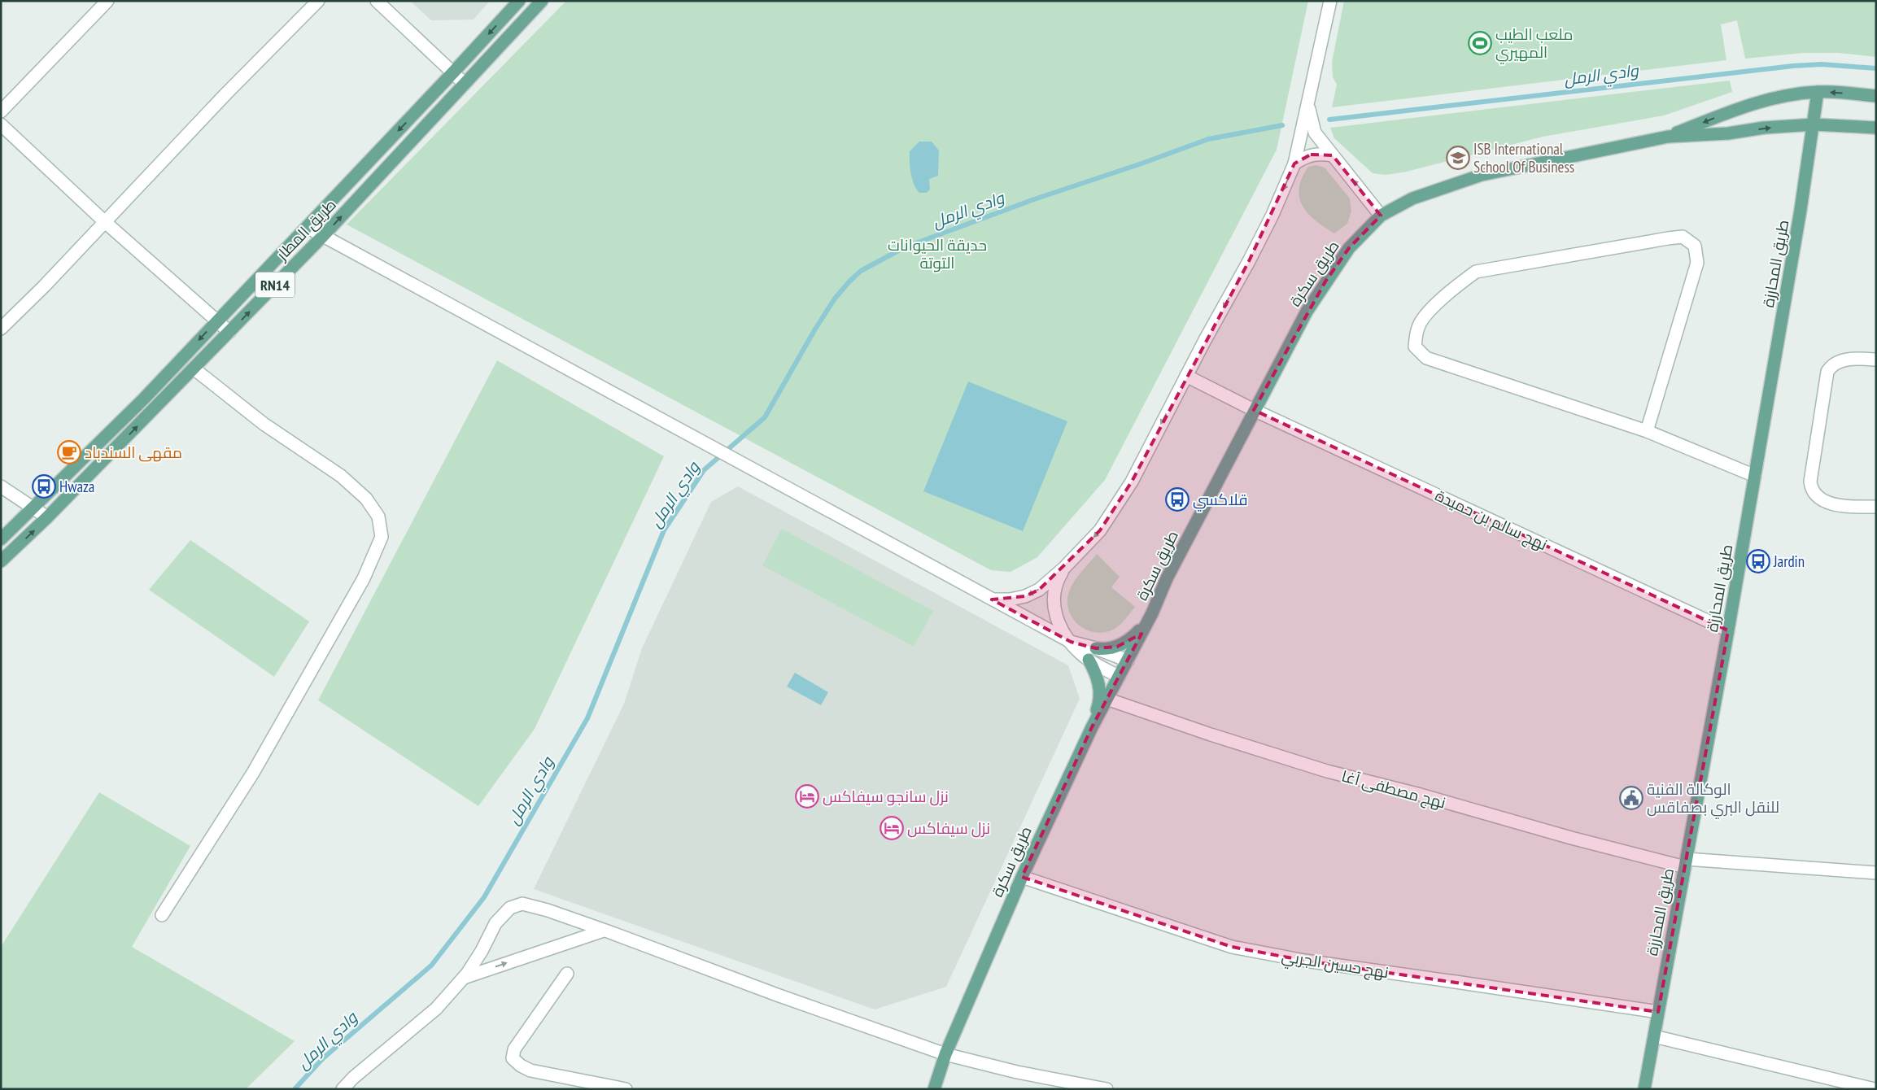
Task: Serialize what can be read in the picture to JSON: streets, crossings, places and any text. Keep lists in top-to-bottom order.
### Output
{
  "streets": {
    "main road": [
      "طريق المطار",
      "طريق المحارزة",
      "طريق سكرة",
      "RN14"
    ],
    "street": ["نهج سالم بن حميدة", "نهج مصطفى آغا", "نهج حسين الجربي"]
  },
  "crossings": [
    ["طريق المحارزة", "نهج سالم بن حميدة"],
    ["طريق المحارزة", "نهج مصطفى آغا"],
    ["طريق المحارزة", "نهج حسين الجربي"],
    ["طريق سكرة", "نهج سالم بن حميدة"],
    ["طريق سكرة", "نهج مصطفى آغا"],
    ["طريق سكرة", "نهج حسين الجربي"]
  ],
  "water": ["وادي الرمل"],
  "parks": ["حديقة الحيوانات التوتة"],
  "places": {
    "sports": ["ملعب الطيب المهيري"],
    "school or university": ["ISB International School Of Business"],
    "cafe": ["مقهى السندباد"],
    "bus stop": ["Hwaza", "قلاكسي", "Jardin"],
    "hotel": ["نزل سانجو سيفاكس", "نزل سيفاكس"],
    "public building": ["الوكالة الفنية للنقل البري بصفاقس"]
  }
}
